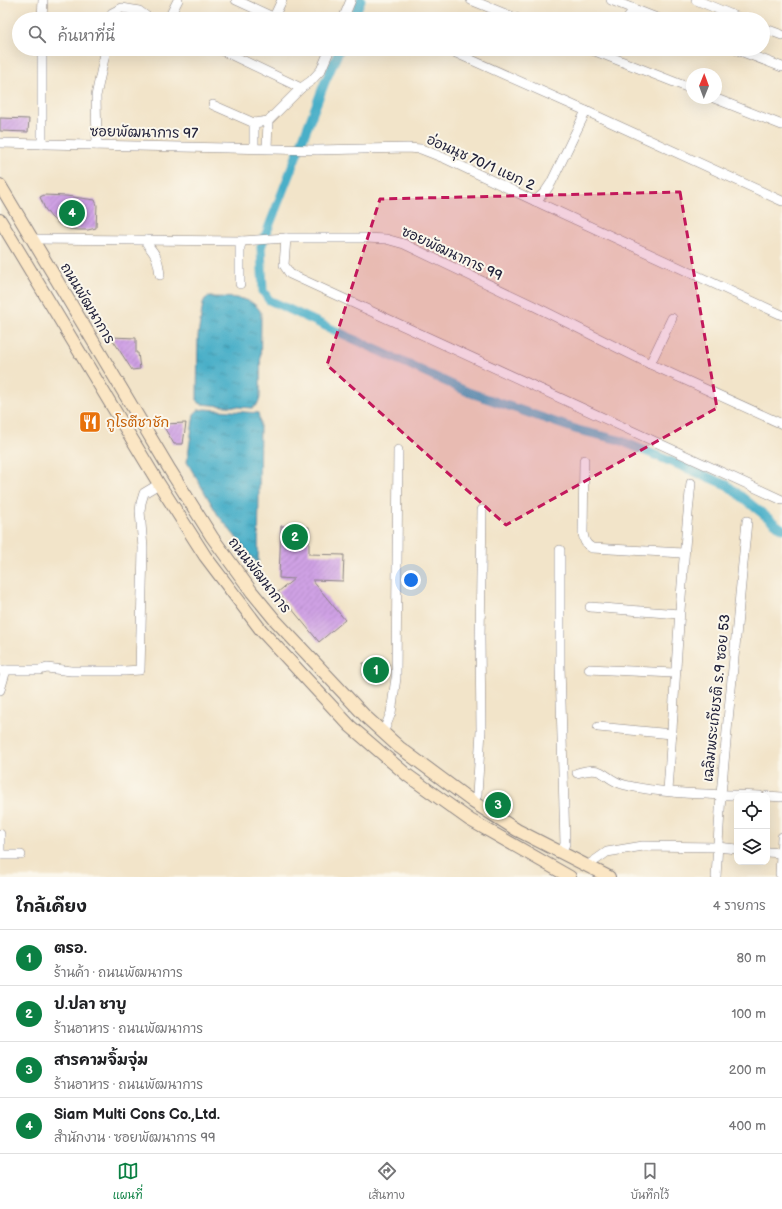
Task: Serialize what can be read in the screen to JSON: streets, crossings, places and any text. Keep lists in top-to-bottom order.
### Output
{
  "streets": {
    "main road": ["ถนนพัฒนาการ"],
    "street": [
      "ซอยพัฒนาการ 97",
      "อ่อนนุช 70/1 แยก 2",
      "ซอยพัฒนาการ 99",
      "เฉลิมพระเกียรติ ร.9 ซอย 53"
    ]
  },
  "crossings": [
    ["ซอยพัฒนาการ 97", "อ่อนนุช 70/1 แยก 2"],
    ["ซอยพัฒนาการ 99", "ถนนพัฒนาการ"]
  ],
  "places": {
    "restaurant": ["กูโรตีชาชัก"]
  },
  "north": "top",
  "page": {
    "search": "ค้นหาที่นี่",
    "pins": [
      "4",
      "2",
      "1",
      "3"
    ],
    "heading": ["ใกล้เคียง", "4 รายการ"],
    "list": [
      {
        "mark": "1",
        "name": "ตรอ.",
        "note": "ร้านค้า · ถนนพัฒนาการ",
        "value": "80 m"
      },
      {
        "mark": "2",
        "name": "ป.ปลา ชาบู",
        "note": "ร้านอาหาร · ถนนพัฒนาการ",
        "value": "100 m"
      },
      {
        "mark": "3",
        "name": "สารคามจิ้มจุ่ม",
        "note": "ร้านอาหาร · ถนนพัฒนาการ",
        "value": "200 m"
      },
      {
        "mark": "4",
        "name": "Siam Multi Cons Co.,Ltd.",
        "note": "สำนักงาน · ซอยพัฒนาการ 99",
        "value": "400 m"
      }
    ],
    "nav": ["แผนที่", "เส้นทาง", "บันทึกไว้"]
  }
}
